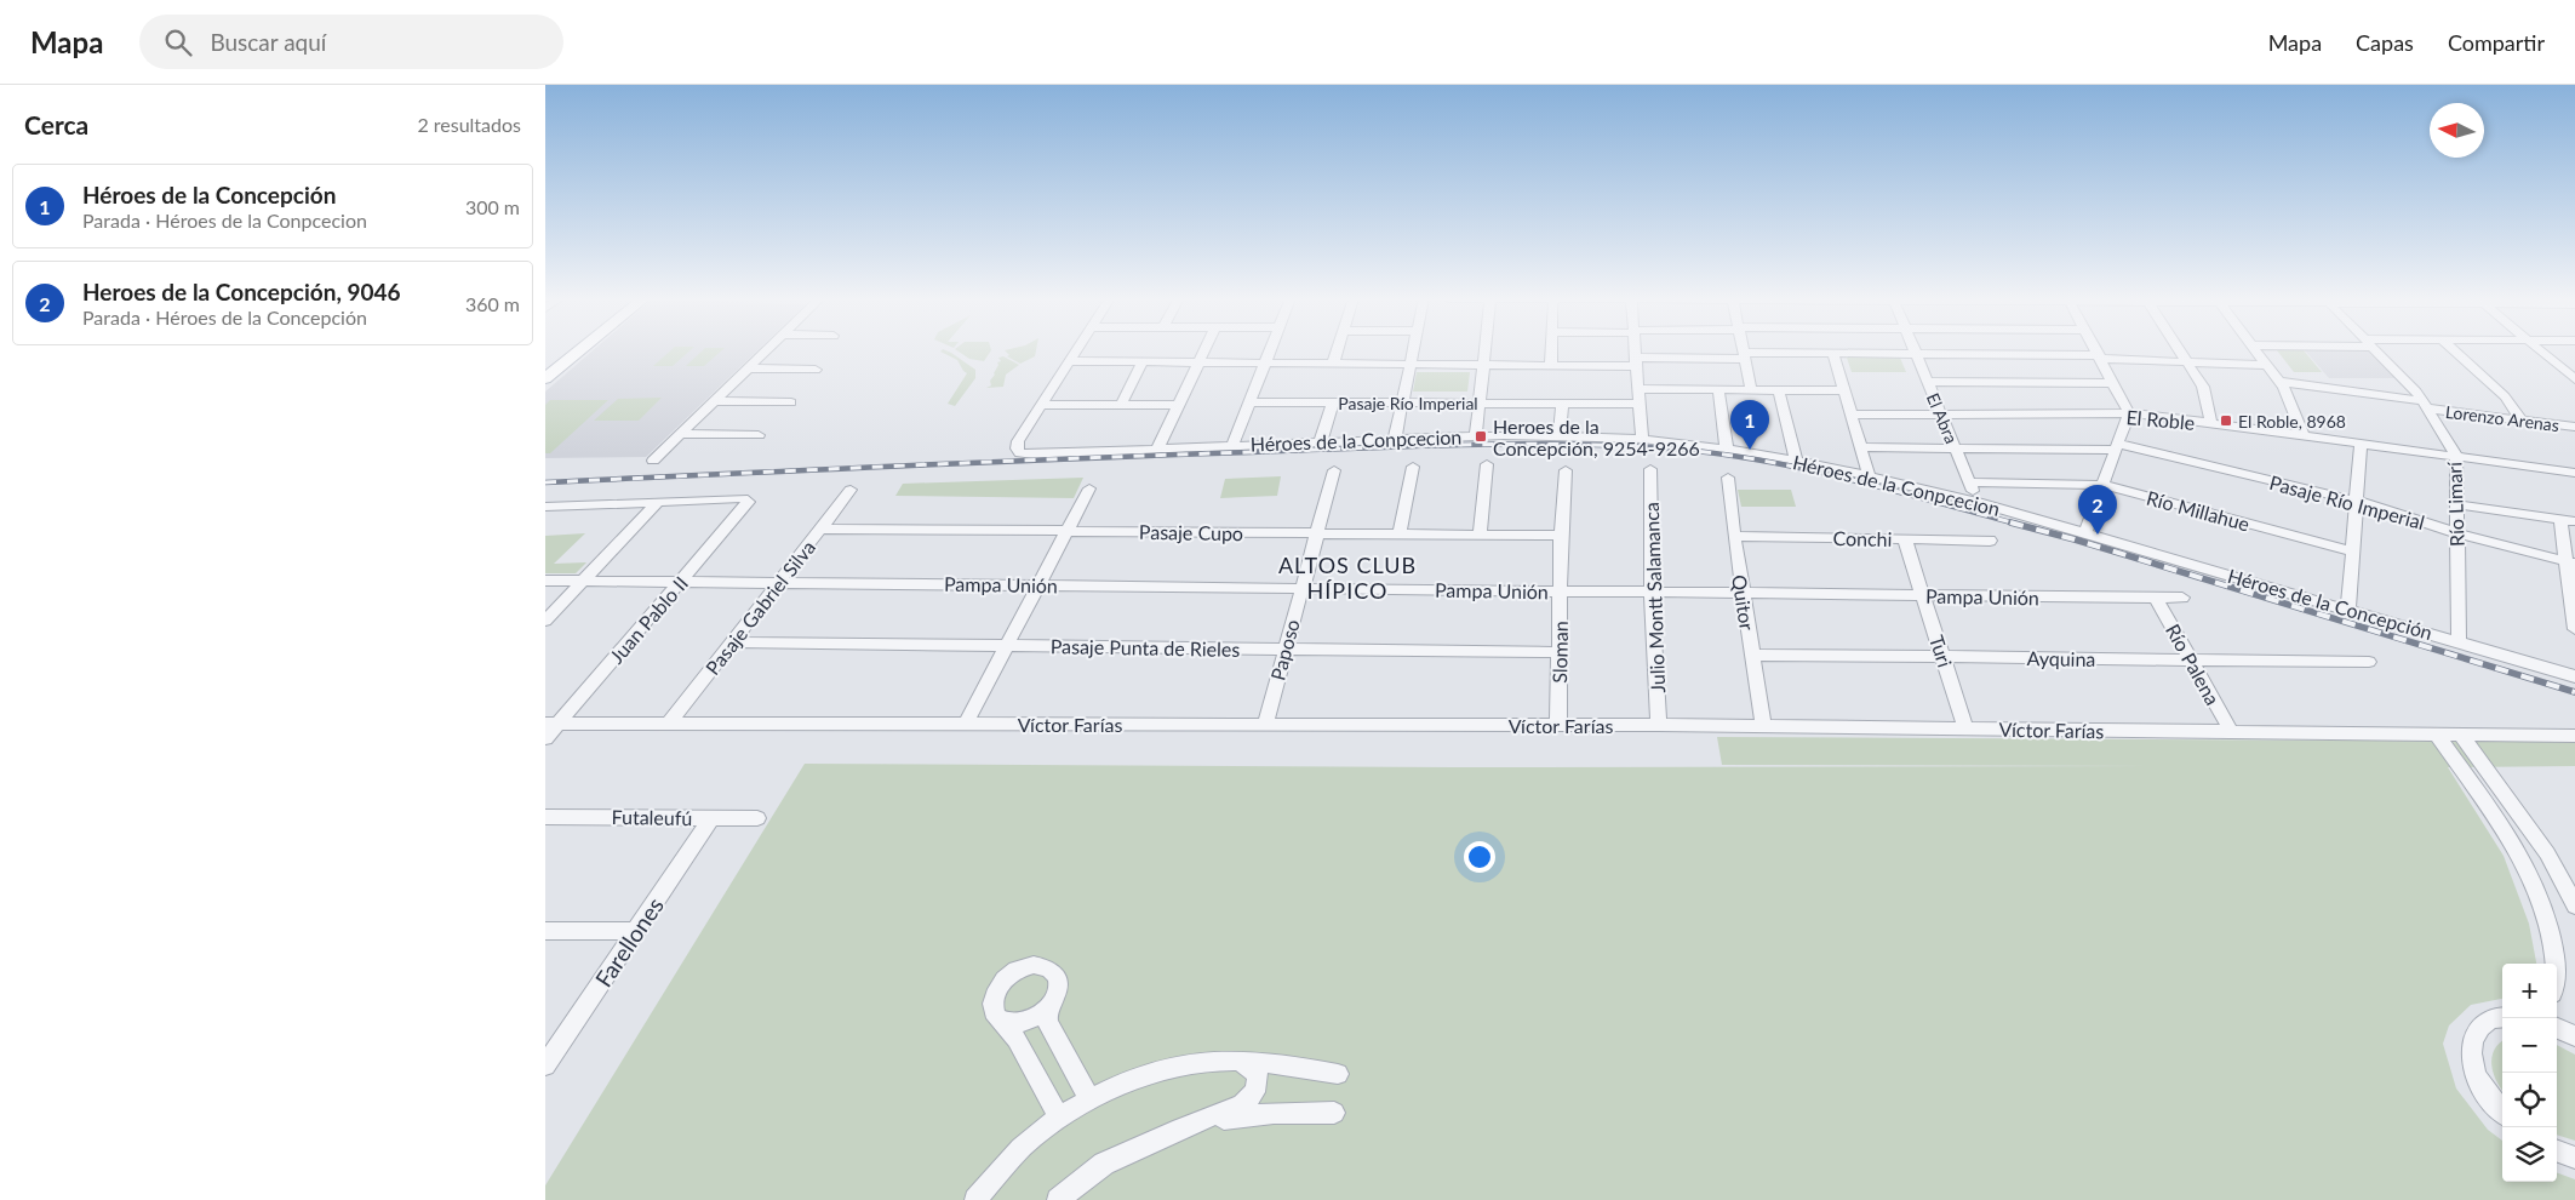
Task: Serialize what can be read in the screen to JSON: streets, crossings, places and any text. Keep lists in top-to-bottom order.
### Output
{
  "streets": {
    "street": [
      "Pasaje Río Imperial",
      "El Abra",
      "Lorenzo Arenas",
      "El Roble",
      "Héroes de la Conpcecion",
      "Río Limarí",
      "Río Millahue",
      "Pasaje Cupo",
      "Conchi",
      "Pampa Unión",
      "Julio Montt Salamanca",
      "Quitor",
      "Héroes de la Concepción",
      "Pasaje Gabriel Silva",
      "Juan Pablo II",
      "Pasaje Punta de Rieles",
      "Paposo",
      "Turi",
      "Sloman",
      "Ayquina",
      "Río Palena",
      "Víctor Farías",
      "Futaleufú",
      "Farellones"
    ]
  },
  "crossings": [
    ["Pasaje Río Imperial", "El Abra"],
    ["Pasaje Río Imperial", "Río Limarí"],
    ["El Abra", "El Roble"],
    ["El Abra", "Héroes de la Conpcecion"],
    ["El Abra", "Río Millahue"],
    ["Lorenzo Arenas", "Río Limarí"],
    ["El Roble", "Río Limarí"],
    ["Héroes de la Conpcecion", "Héroes de la Concepción"],
    ["Río Limarí", "Héroes de la Concepción"],
    ["Pasaje Cupo", "Pasaje Gabriel Silva"],
    ["Pasaje Cupo", "Paposo"],
    ["Pasaje Cupo", "Sloman"],
    ["Conchi", "Quitor"],
    ["Conchi", "Turi"],
    ["Pampa Unión", "Julio Montt Salamanca"],
    ["Pampa Unión", "Quitor"],
    ["Pampa Unión", "Pasaje Gabriel Silva"],
    ["Pampa Unión", "Juan Pablo II"],
    ["Pampa Unión", "Paposo"],
    ["Pampa Unión", "Turi"],
    ["Pampa Unión", "Sloman"],
    ["Pampa Unión", "Río Palena"],
    ["Julio Montt Salamanca", "Víctor Farías"],
    ["Quitor", "Ayquina"],
    ["Quitor", "Víctor Farías"],
    ["Pasaje Gabriel Silva", "Pasaje Punta de Rieles"],
    ["Pasaje Gabriel Silva", "Víctor Farías"],
    ["Juan Pablo II", "Víctor Farías"],
    ["Pasaje Punta de Rieles", "Paposo"],
    ["Pasaje Punta de Rieles", "Sloman"],
    ["Paposo", "Víctor Farías"],
    ["Turi", "Ayquina"],
    ["Turi", "Víctor Farías"],
    ["Sloman", "Víctor Farías"],
    ["Ayquina", "Río Palena"],
    ["Río Palena", "Víctor Farías"],
    ["Futaleufú", "Farellones"]
  ],
  "districts": ["ALTOS CLUB HÍPICO"],
  "places": {
    "transit": ["El Roble, 8968", "Heroes de la Concepción, 9254-9266"]
  },
  "north": "left",
  "page": {
    "header": "Mapa",
    "search": "Buscar aquí",
    "nav": ["Mapa", "Capas", "Compartir"],
    "heading": ["Cerca", "2 resultados"],
    "list": [
      {
        "mark": "1",
        "name": "Héroes de la Concepción",
        "note": "Parada · Héroes de la Conpcecion",
        "value": "300 m"
      },
      {
        "mark": "2",
        "name": "Heroes de la Concepción, 9046",
        "note": "Parada · Héroes de la Concepción",
        "value": "360 m"
      }
    ],
    "pins": ["1", "2"],
    "map_buttons": ["+", "−"]
  }
}
